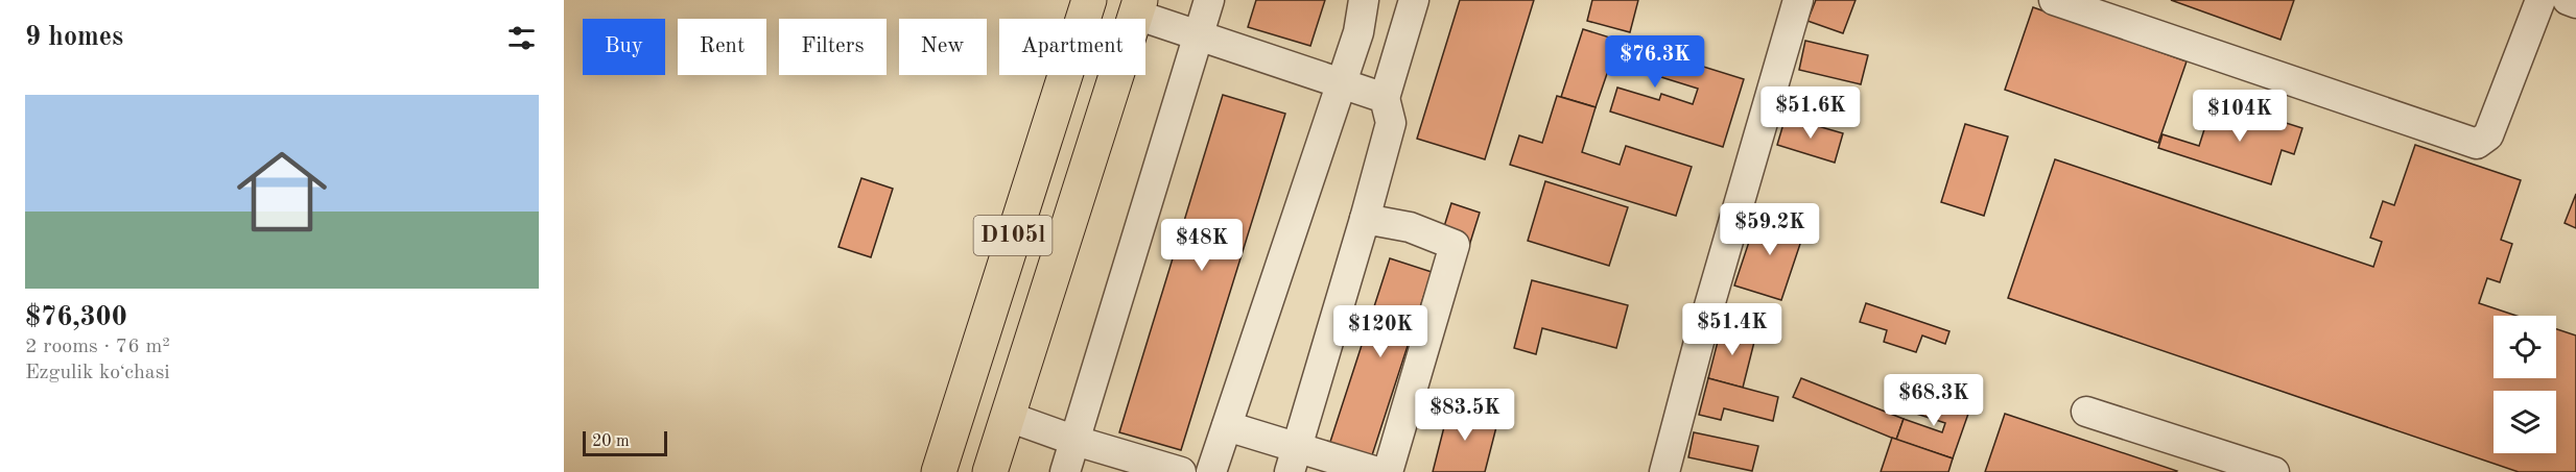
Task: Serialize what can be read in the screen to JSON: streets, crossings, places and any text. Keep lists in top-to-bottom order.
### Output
{
  "streets": {
    "highway": ["D105l"]
  },
  "scale_bar": "20 m",
  "page": {
    "heading": "9 homes",
    "chip": [
      "Buy",
      "Rent",
      "Filters",
      "New",
      "Apartment"
    ],
    "price": [
      "$76.3K",
      "$51.6K",
      "$104K",
      "$59.2K",
      "$48K",
      "$51.4K",
      "$120K",
      "$68.3K",
      "$83.5K"
    ],
    "list": [
      {
        "name": "$76,300",
        "note": "2 rooms · 76 m² · Ezgulik koʻchasi"
      }
    ],
    "scale": "20 m"
  }
}
